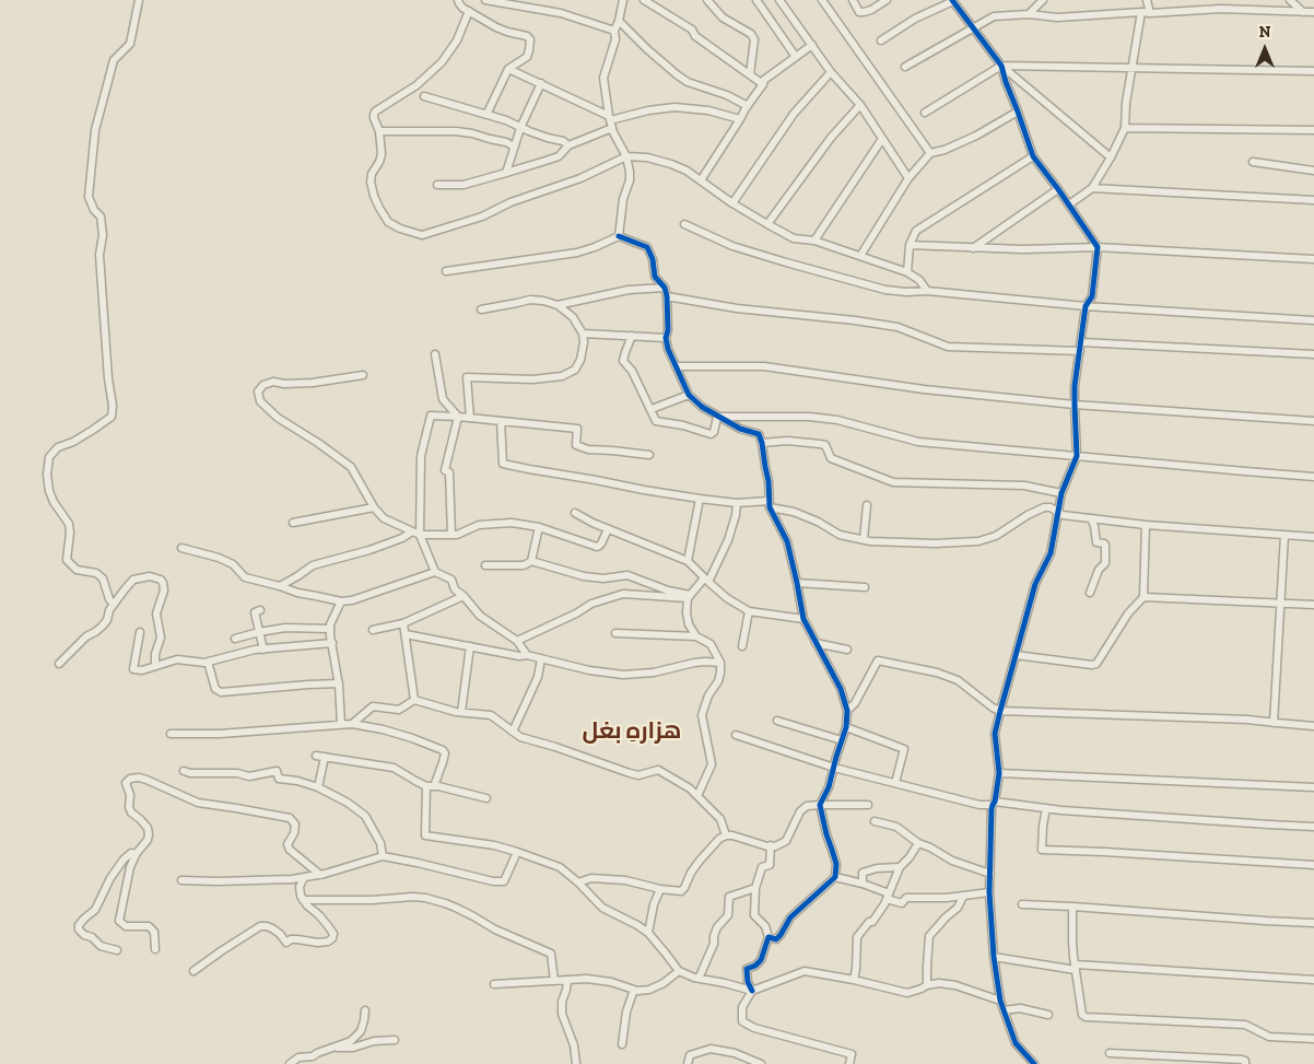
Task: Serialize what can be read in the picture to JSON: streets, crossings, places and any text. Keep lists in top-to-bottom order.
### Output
{
  "districts": ["هزارهِ بغل"],
  "north": "top"
}
